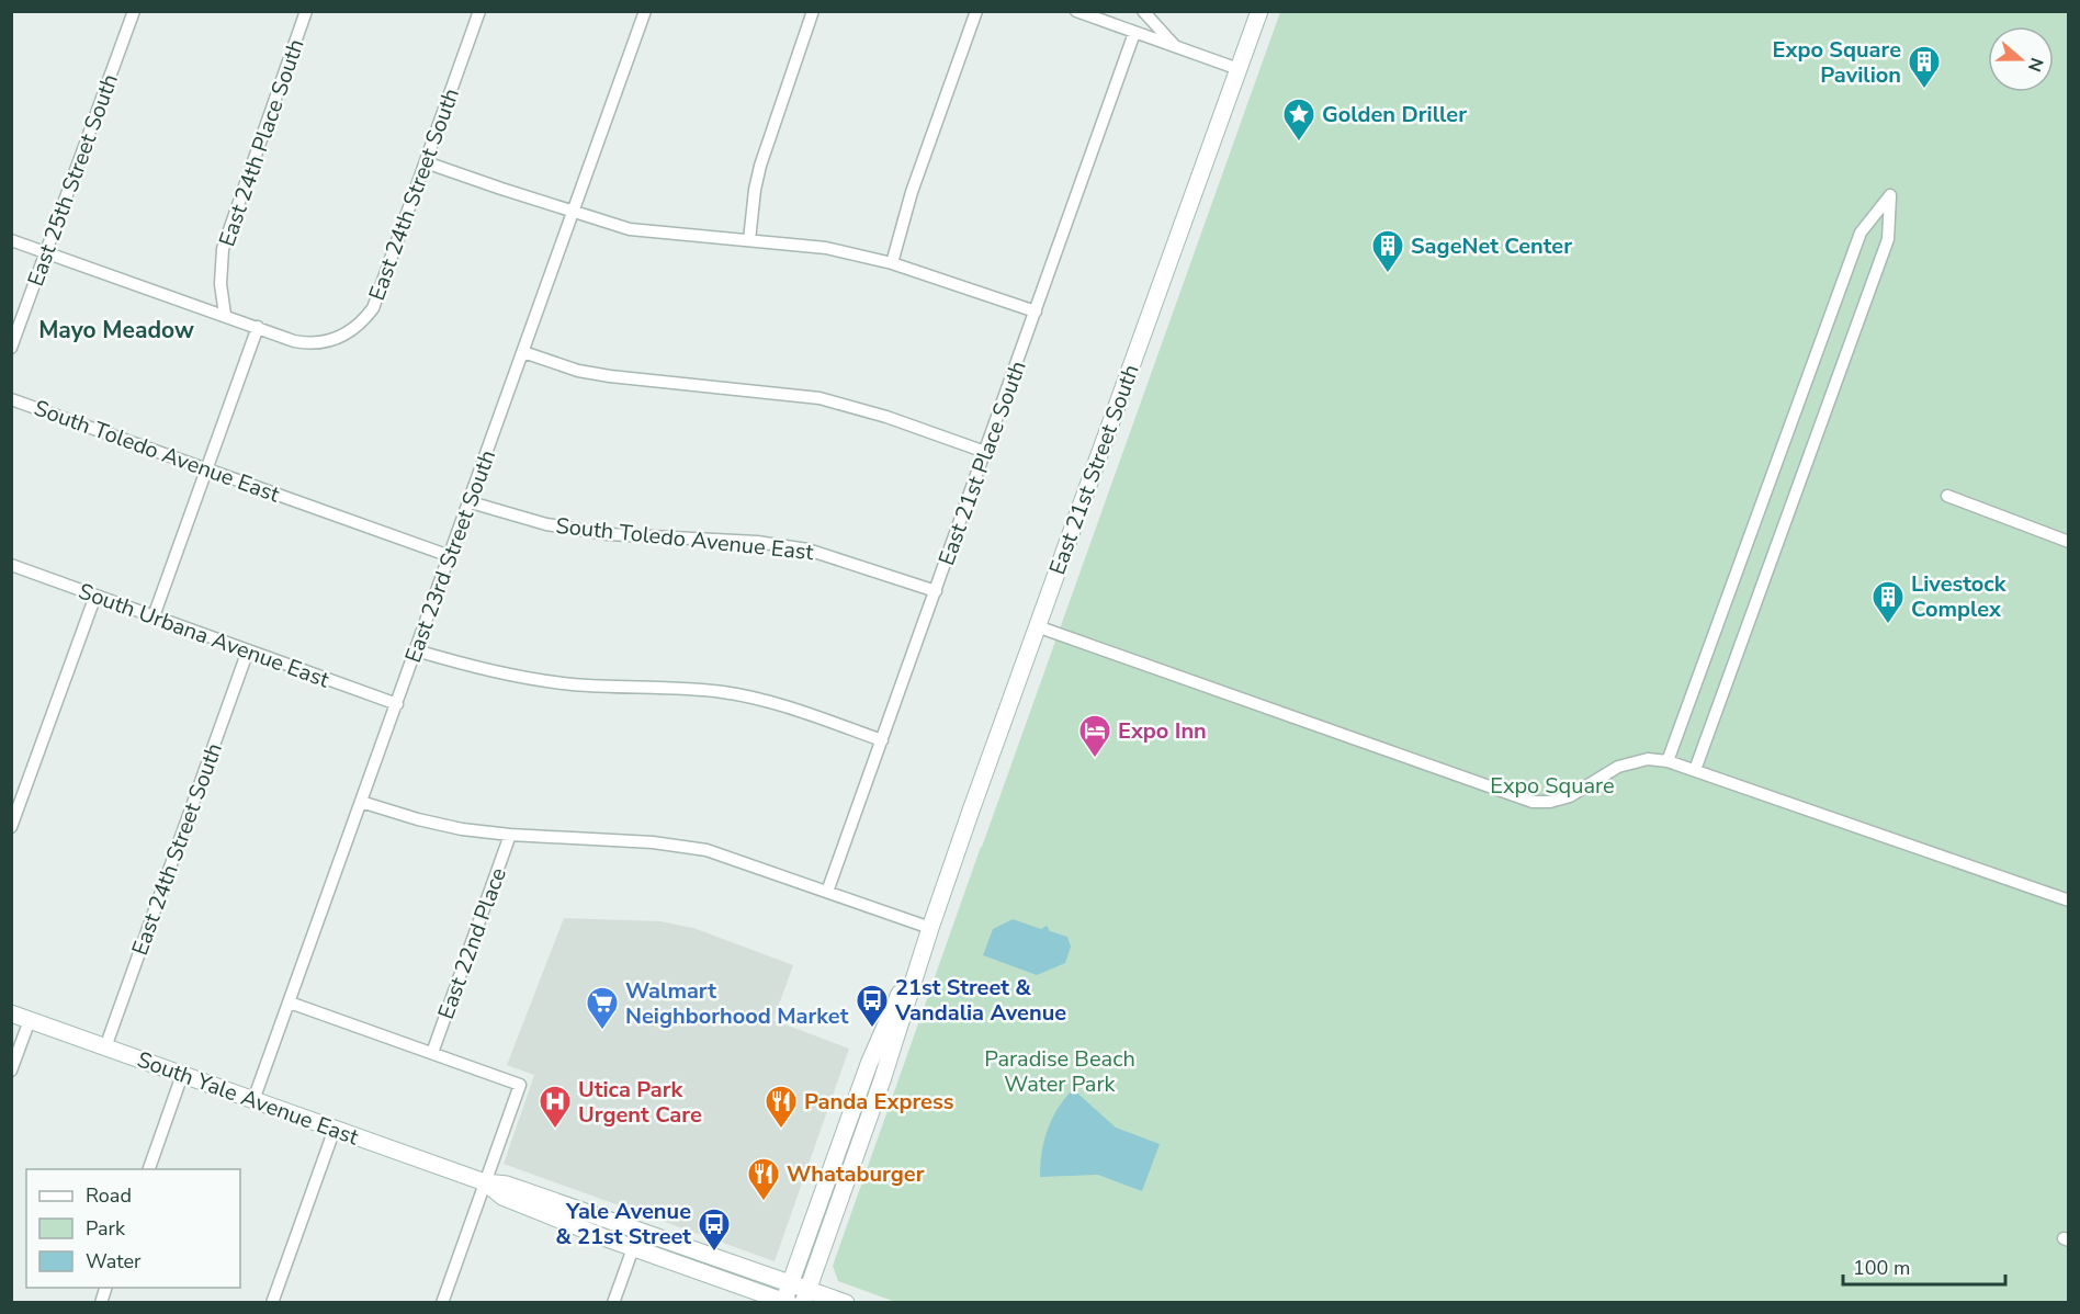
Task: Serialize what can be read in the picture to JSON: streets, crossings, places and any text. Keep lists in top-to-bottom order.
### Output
{
  "streets": {
    "main road": ["East 21st Street South", "South Yale Avenue East"],
    "street": [
      "East 24th Place South",
      "East 25th Street South",
      "East 24th Street South",
      "South Toledo Avenue East",
      "East 21st Place South",
      "East 23rd Street South",
      "South Urbana Avenue East",
      "East 22nd Place"
    ]
  },
  "crossings": [
    ["East 24th Street South", "South Urbana Avenue East"],
    ["East 24th Street South", "South Yale Avenue East"],
    ["South Toledo Avenue East", "East 21st Place South"],
    ["South Toledo Avenue East", "East 23rd Street South"],
    ["East 21st Street South", "South Yale Avenue East"],
    ["East 23rd Street South", "South Urbana Avenue East"],
    ["East 23rd Street South", "South Yale Avenue East"]
  ],
  "districts": ["Mayo Meadow"],
  "parks": ["Expo Square", "Paradise Beach Water Park"],
  "places": {
    "building": ["Expo Square Pavilion", "SageNet Center", "Livestock Complex"],
    "place": ["Golden Driller"],
    "hotel": ["Expo Inn"],
    "bus stop": ["21st Street & Vandalia Avenue", "Yale Avenue & 21st Street"],
    "supermarket": ["Walmart Neighborhood Market"],
    "hospital": ["Utica Park Urgent Care"],
    "restaurant": ["Panda Express", "Whataburger"]
  },
  "legend": ["Road", "Park", "Water"],
  "scale_bar": "100 m",
  "north": "right"
}
